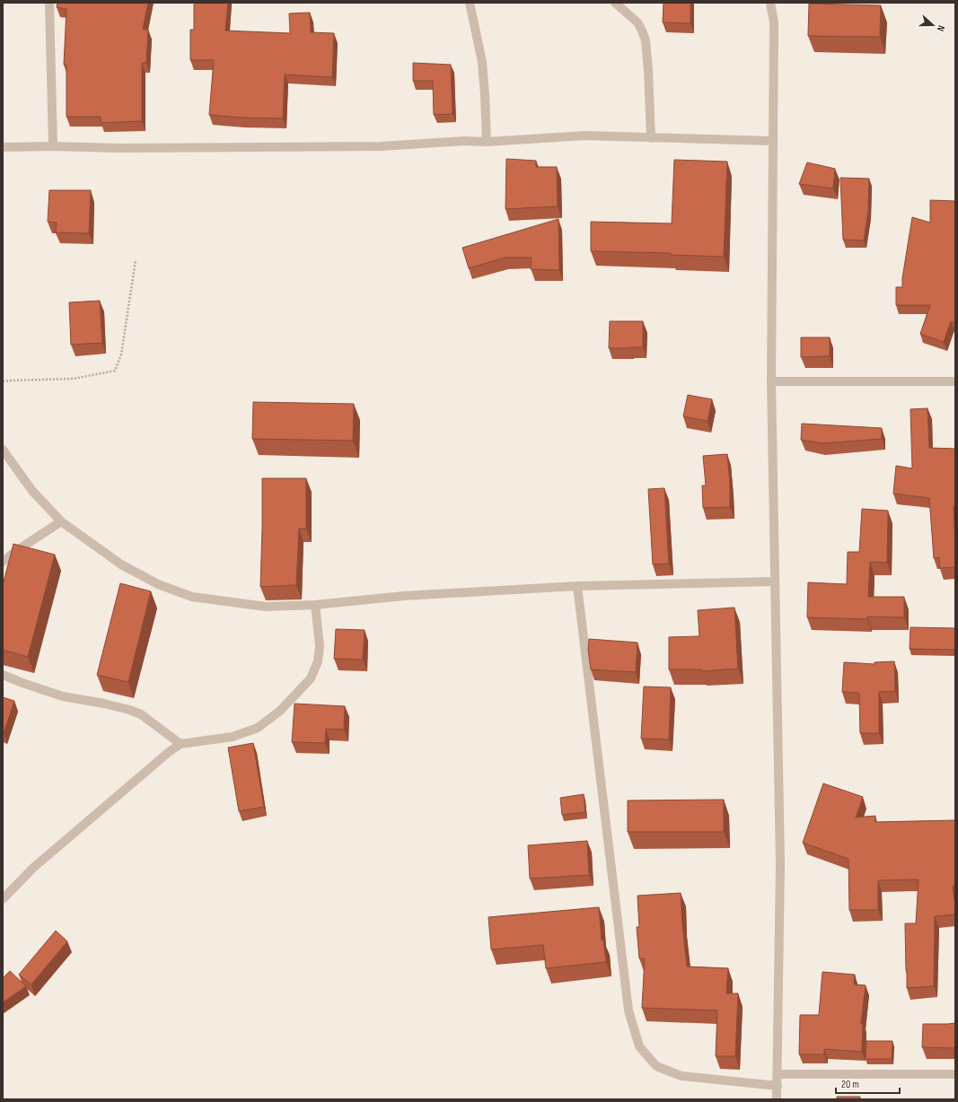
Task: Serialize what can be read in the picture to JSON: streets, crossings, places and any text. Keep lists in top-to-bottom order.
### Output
{
  "scale_bar": "20 m",
  "north": "right"
}
